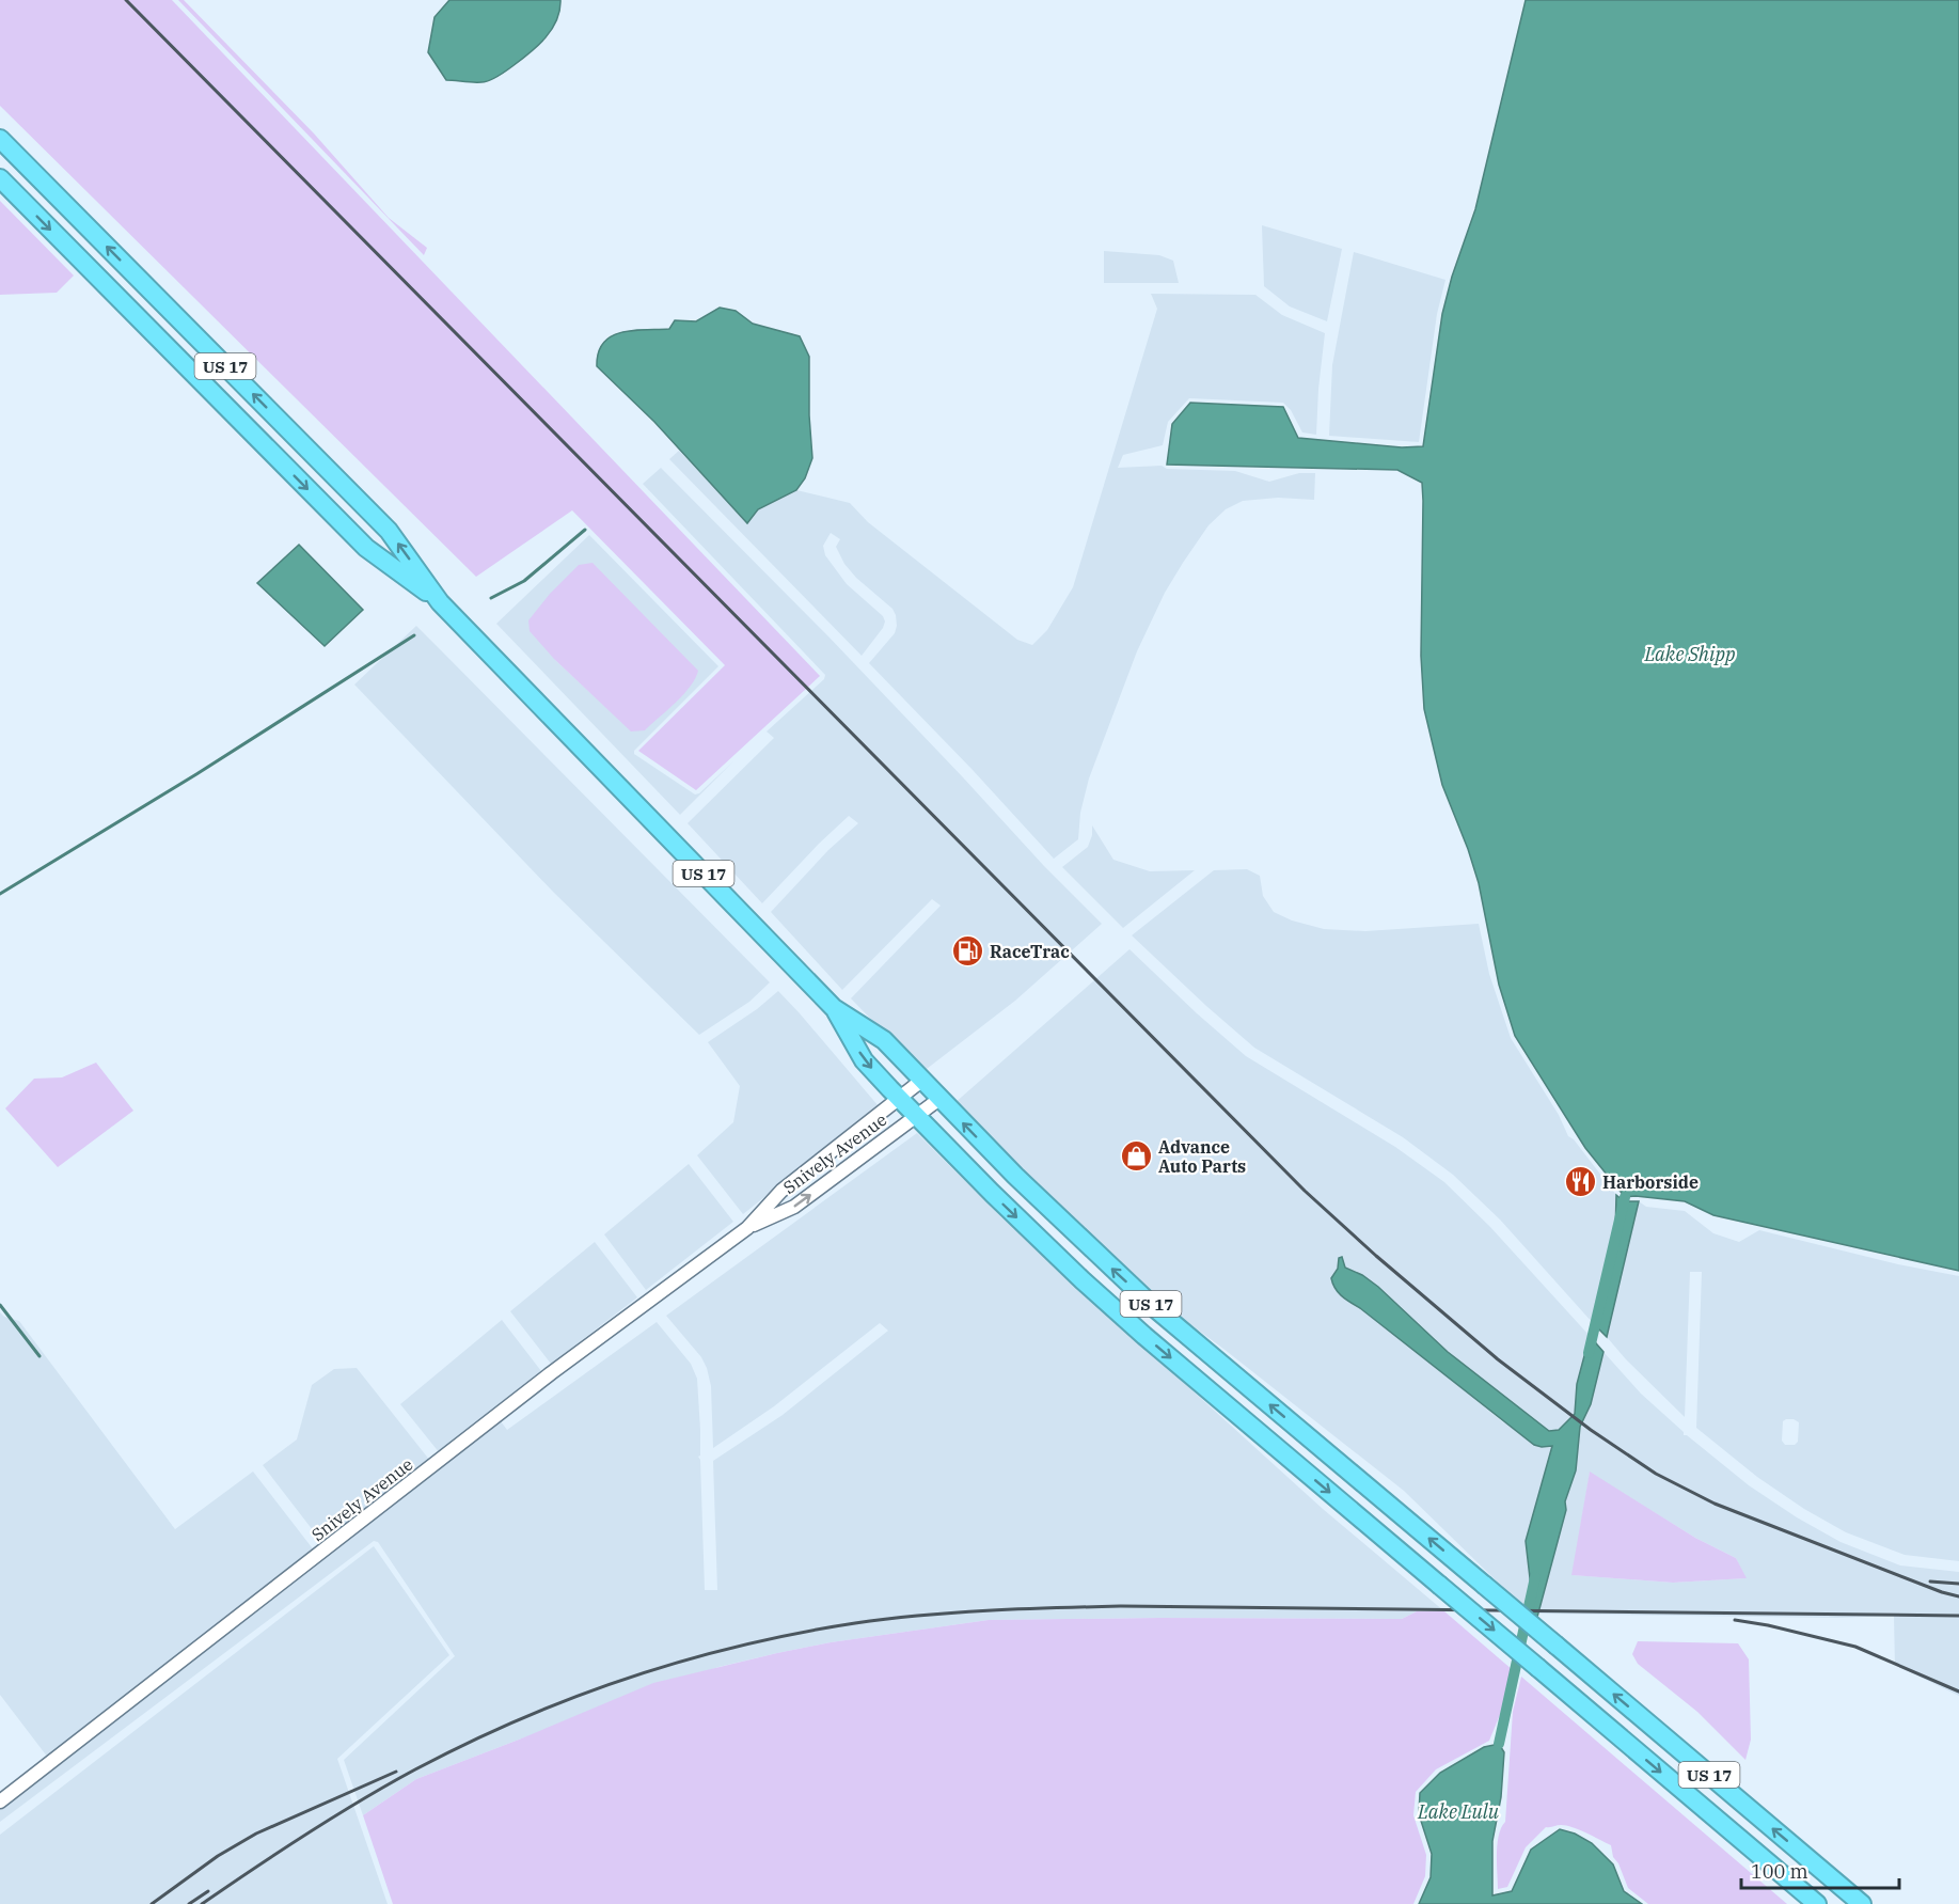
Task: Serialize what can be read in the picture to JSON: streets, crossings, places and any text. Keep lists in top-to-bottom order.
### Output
{
  "streets": {
    "highway": ["US 17"],
    "main road": ["Snively Avenue"]
  },
  "crossings": [
    ["US 17", "Snively Avenue"]
  ],
  "water": ["Lake Shipp", "Lake Lulu"],
  "places": {
    "fuel station": ["RaceTrac"],
    "shop": ["Advance Auto Parts"],
    "restaurant": ["Harborside"]
  },
  "scale_bar": "100 m"
}
